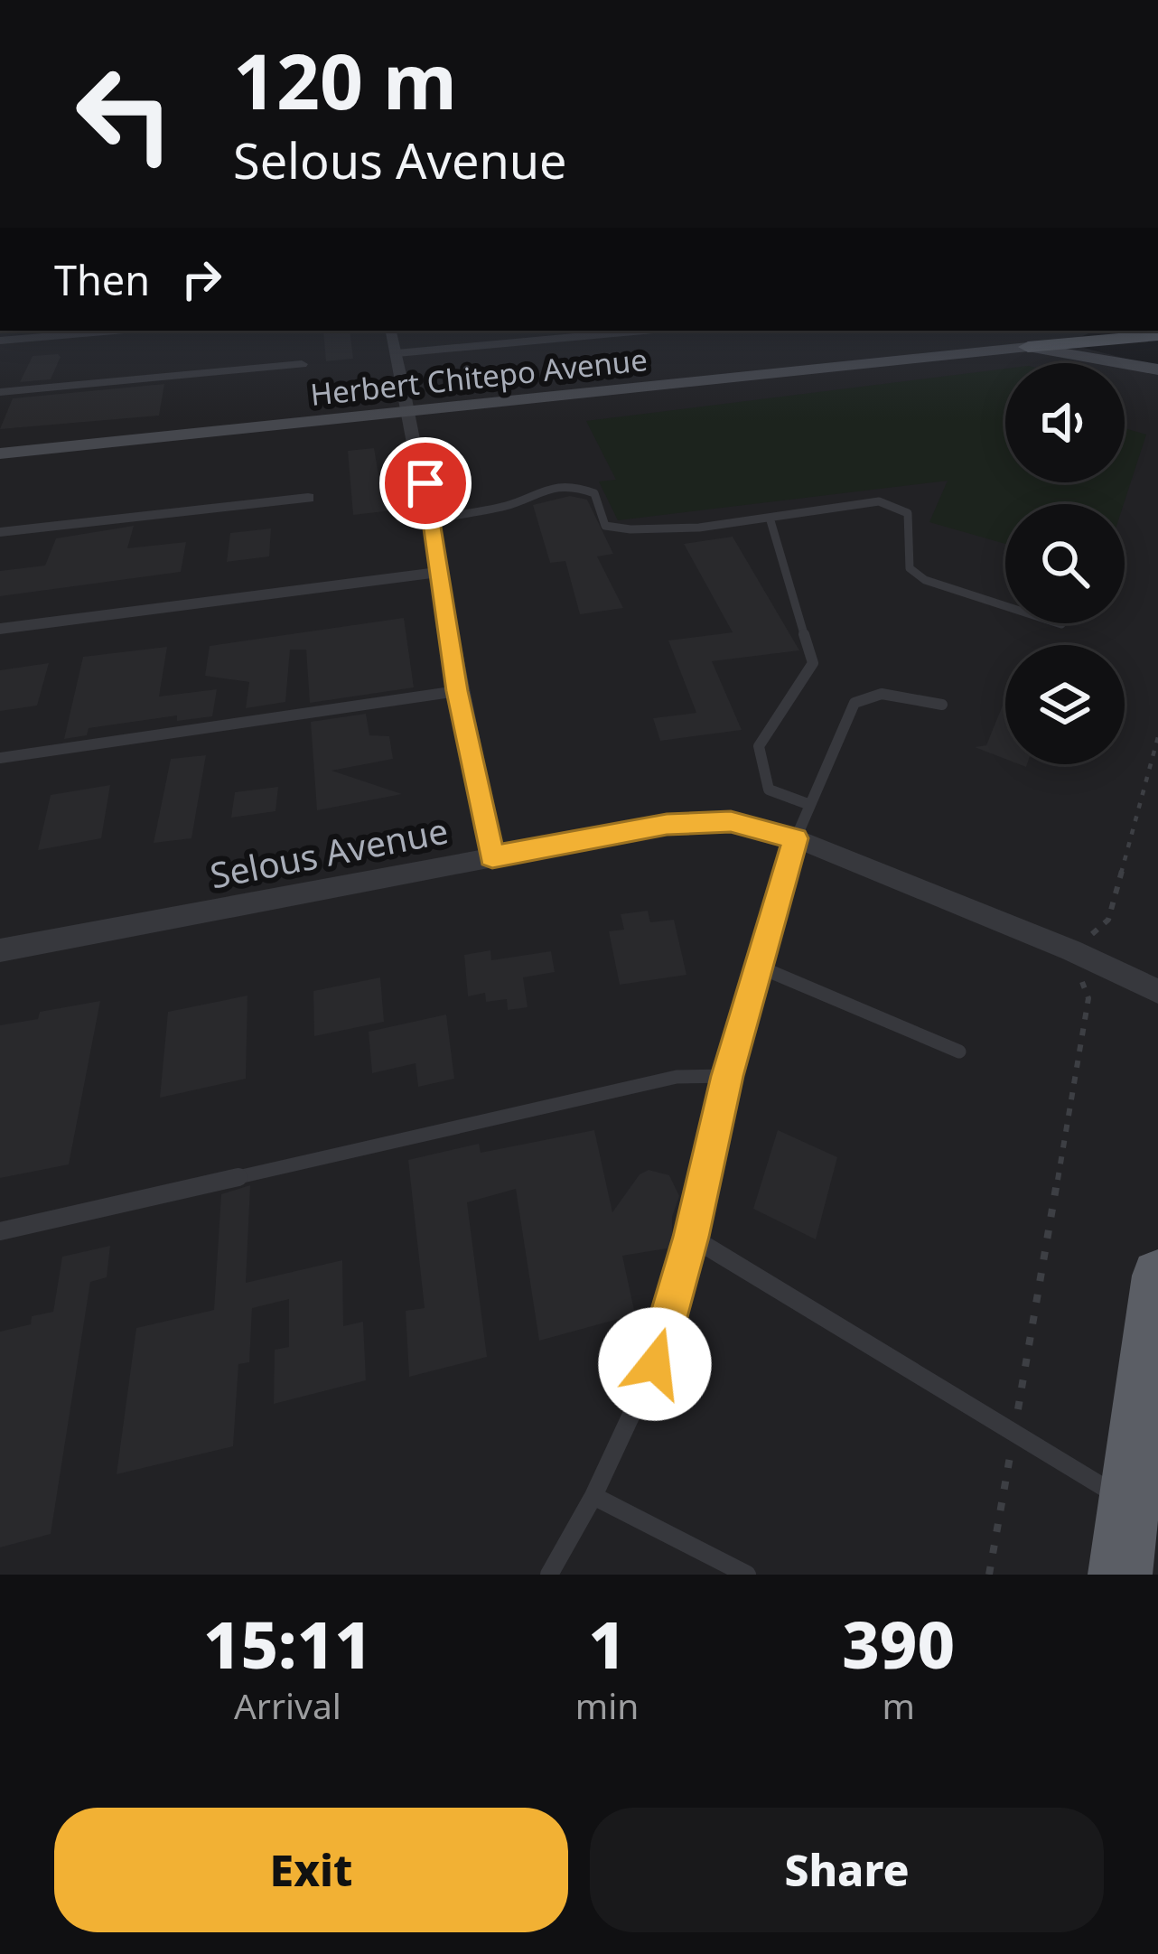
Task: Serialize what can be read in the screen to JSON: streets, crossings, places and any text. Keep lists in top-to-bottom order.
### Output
{
  "streets": {
    "main road": ["Herbert Chitepo Avenue"],
    "street": ["Selous Avenue"]
  },
  "page": {
    "turn": ["120 m", "Selous Avenue"],
    "then": "Then",
    "eta": [
      "15:11",
      "Arrival",
      "1",
      "min",
      "390",
      "m"
    ],
    "buttons": ["Exit", "Share"]
  }
}
